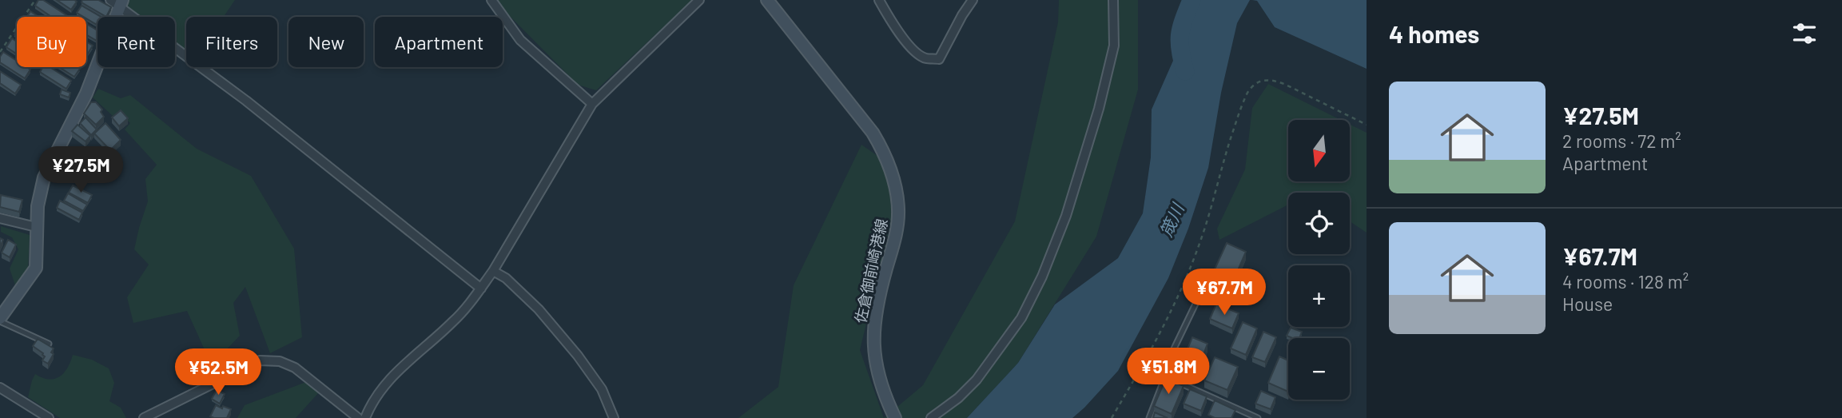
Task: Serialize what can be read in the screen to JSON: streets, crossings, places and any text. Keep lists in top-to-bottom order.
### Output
{
  "streets": {
    "main road": ["佐倉御前崎港線"]
  },
  "water": ["筬川"],
  "north": "bottom",
  "page": {
    "heading": "4 homes",
    "chip": [
      "Buy",
      "Rent",
      "Filters",
      "New",
      "Apartment"
    ],
    "list": [
      {
        "name": "¥27.5M",
        "note": "2 rooms · 72 m² · Apartment"
      },
      {
        "name": "¥67.7M",
        "note": "4 rooms · 128 m² · House"
      }
    ],
    "map_buttons": ["+", "−"],
    "price": [
      "¥27.5M",
      "¥67.7M",
      "¥51.8M",
      "¥52.5M"
    ]
  }
}
